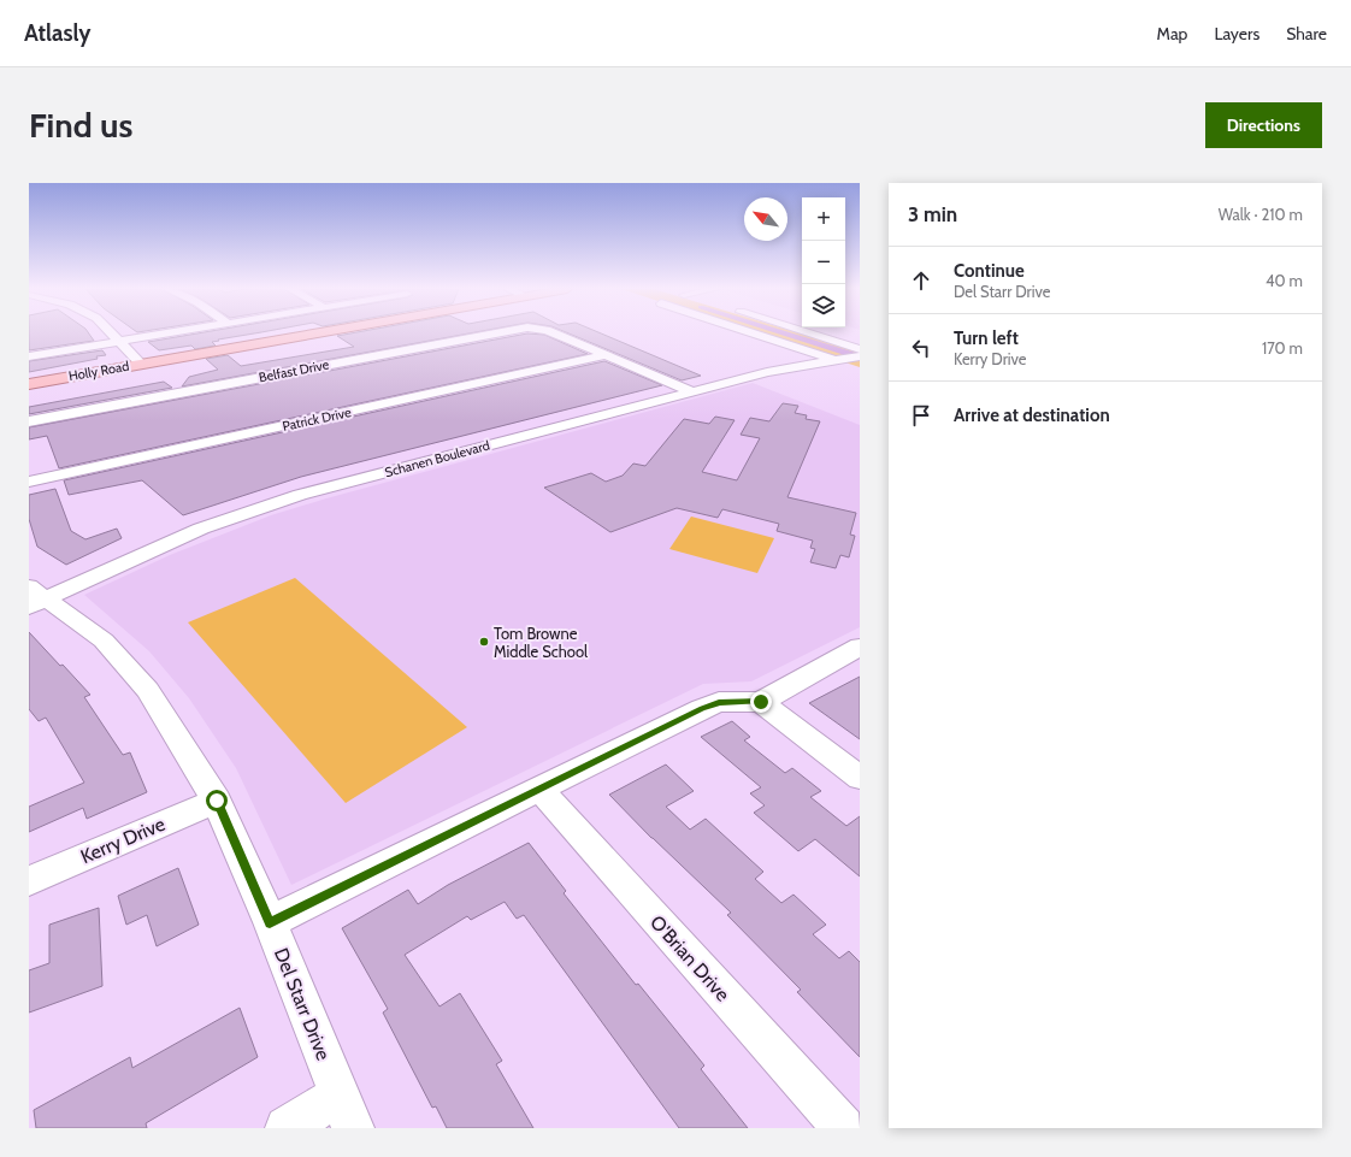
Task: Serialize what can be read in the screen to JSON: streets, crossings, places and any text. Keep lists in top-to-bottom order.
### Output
{
  "streets": {
    "main road": ["Holly Road"],
    "street": [
      "Belfast Drive",
      "Patrick Drive",
      "Schanen Boulevard",
      "Kerry Drive",
      "O'Brian Drive",
      "Del Starr Drive"
    ]
  },
  "crossings": [
    ["Belfast Drive", "Patrick Drive"],
    ["Belfast Drive", "Schanen Boulevard"],
    ["Schanen Boulevard", "Del Starr Drive"],
    ["Kerry Drive", "Del Starr Drive"]
  ],
  "places": ["Tom Browne Middle School"],
  "north": "top left",
  "page": {
    "header": "Atlasly",
    "nav": ["Map", "Layers", "Share"],
    "buttons": "Directions",
    "title": "Find us",
    "heading": ["3 min", "Walk · 210 m"],
    "map_buttons": ["+", "−"],
    "list": [
      ["Continue", "Del Starr Drive", "40 m"],
      ["Turn left", "Kerry Drive", "170 m"],
      "Arrive at destination"
    ]
  }
}
